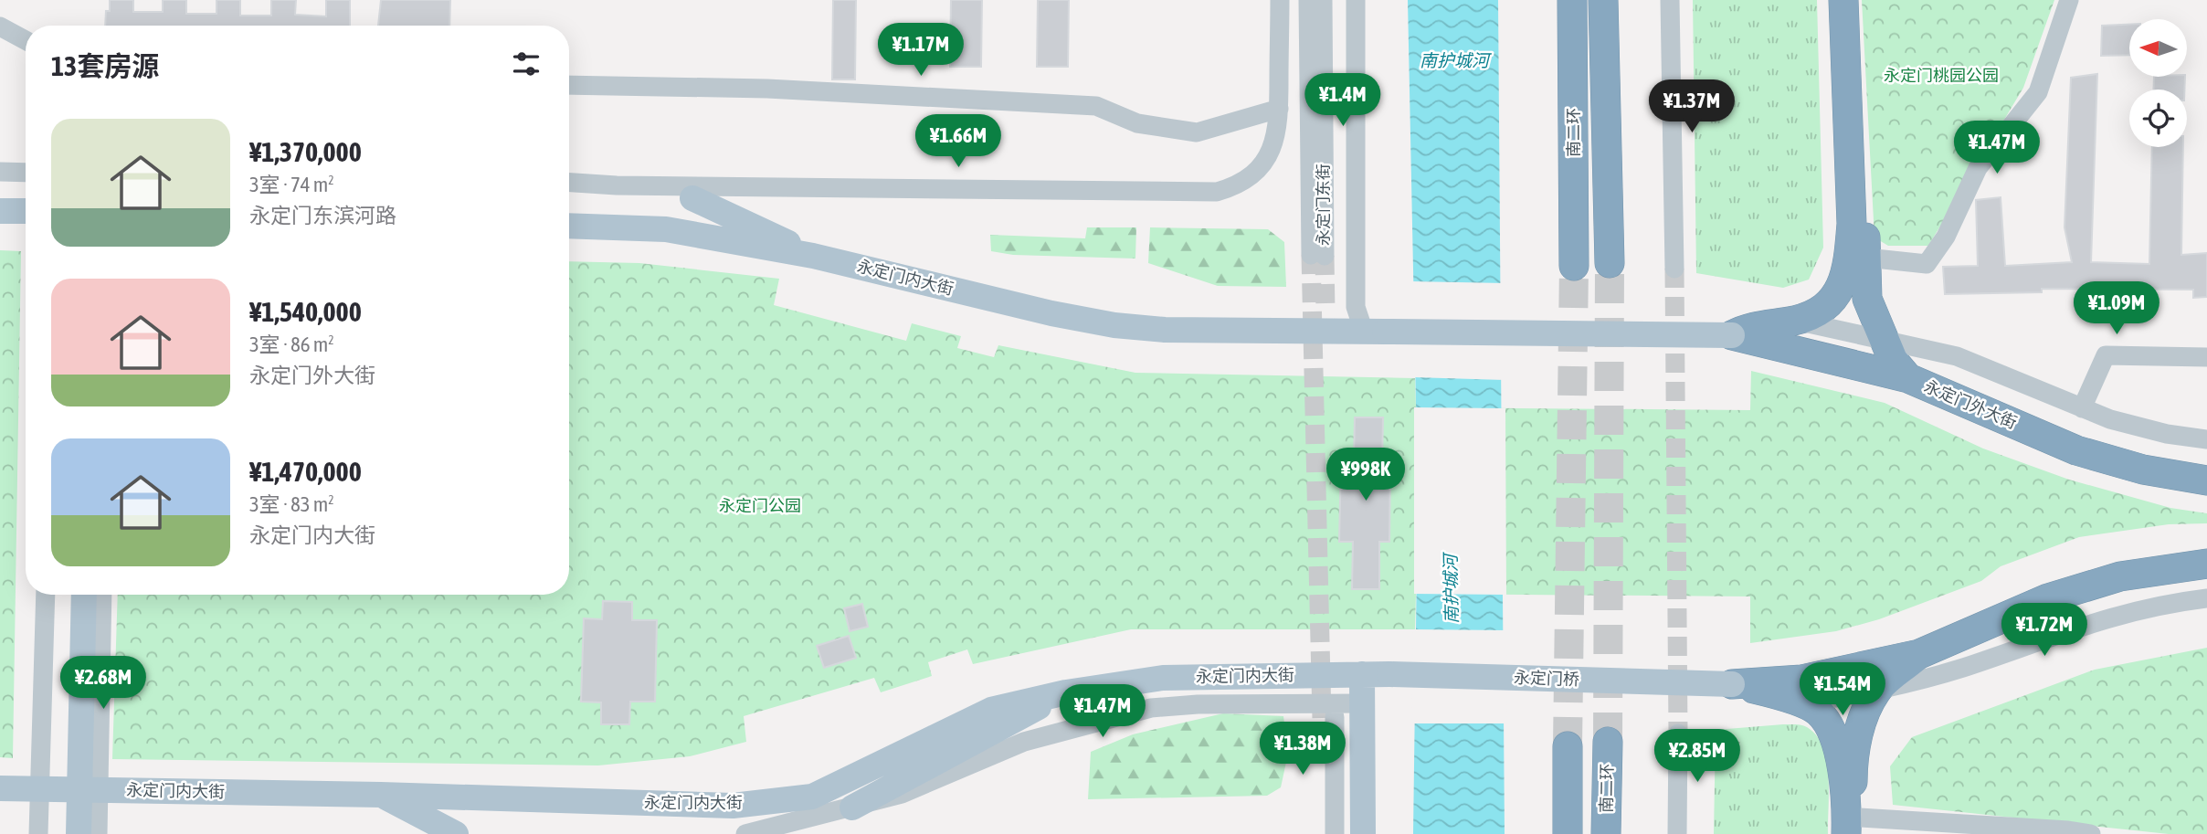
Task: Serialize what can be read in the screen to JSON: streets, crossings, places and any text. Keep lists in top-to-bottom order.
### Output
{
  "streets": {
    "highway": ["南二环", "永定门外大街"],
    "main road": ["永定门内大街", "永定门桥"],
    "street": ["永定门东街"]
  },
  "crossings": [
    ["永定门内大街", "永定门桥"]
  ],
  "water": ["南护城河"],
  "parks": ["永定门桃园公园", "永定门公园"],
  "north": "left",
  "page": {
    "price": [
      "¥1.17M",
      "¥1.4M",
      "¥1.37M",
      "¥1.66M",
      "¥1.47M",
      "¥1.09M",
      "¥998K",
      "¥1.72M",
      "¥2.68M",
      "¥1.54M",
      "¥1.47M",
      "¥1.38M",
      "¥2.85M"
    ],
    "heading": "13套房源",
    "list": [
      {
        "name": "¥1,370,000",
        "note": "3室 · 74 m² · 永定门东滨河路"
      },
      {
        "name": "¥1,540,000",
        "note": "3室 · 86 m² · 永定门外大街"
      },
      {
        "name": "¥1,470,000",
        "note": "3室 · 83 m² · 永定门内大街"
      }
    ]
  }
}
